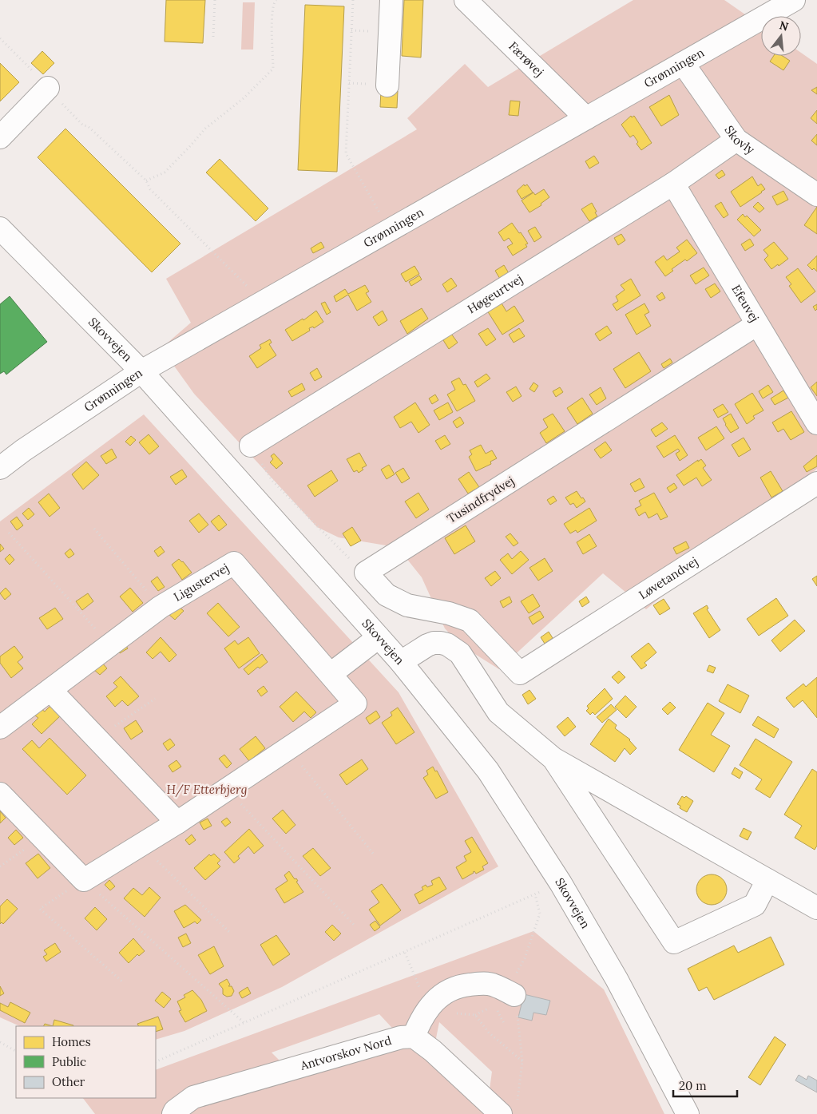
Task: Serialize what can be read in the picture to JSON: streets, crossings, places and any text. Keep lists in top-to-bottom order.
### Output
{
  "streets": {
    "street": [
      "Færøvej",
      "Grønningen",
      "Skovly",
      "Høgeurtvej",
      "Efeuvej",
      "Skovvejen",
      "Tusindfrydvej",
      "Løvetandvej",
      "Ligustervej",
      "Antvorskov Nord"
    ]
  },
  "crossings": [
    ["Færøvej", "Grønningen"],
    ["Grønningen", "Skovly"],
    ["Grønningen", "Skovvejen"],
    ["Skovly", "Høgeurtvej"],
    ["Høgeurtvej", "Efeuvej"],
    ["Efeuvej", "Tusindfrydvej"],
    ["Tusindfrydvej", "Løvetandvej"]
  ],
  "parks": ["H/F Etterbjerg"],
  "legend": ["Homes", "Public", "Other"],
  "scale_bar": "20 m",
  "north": "top"
}
